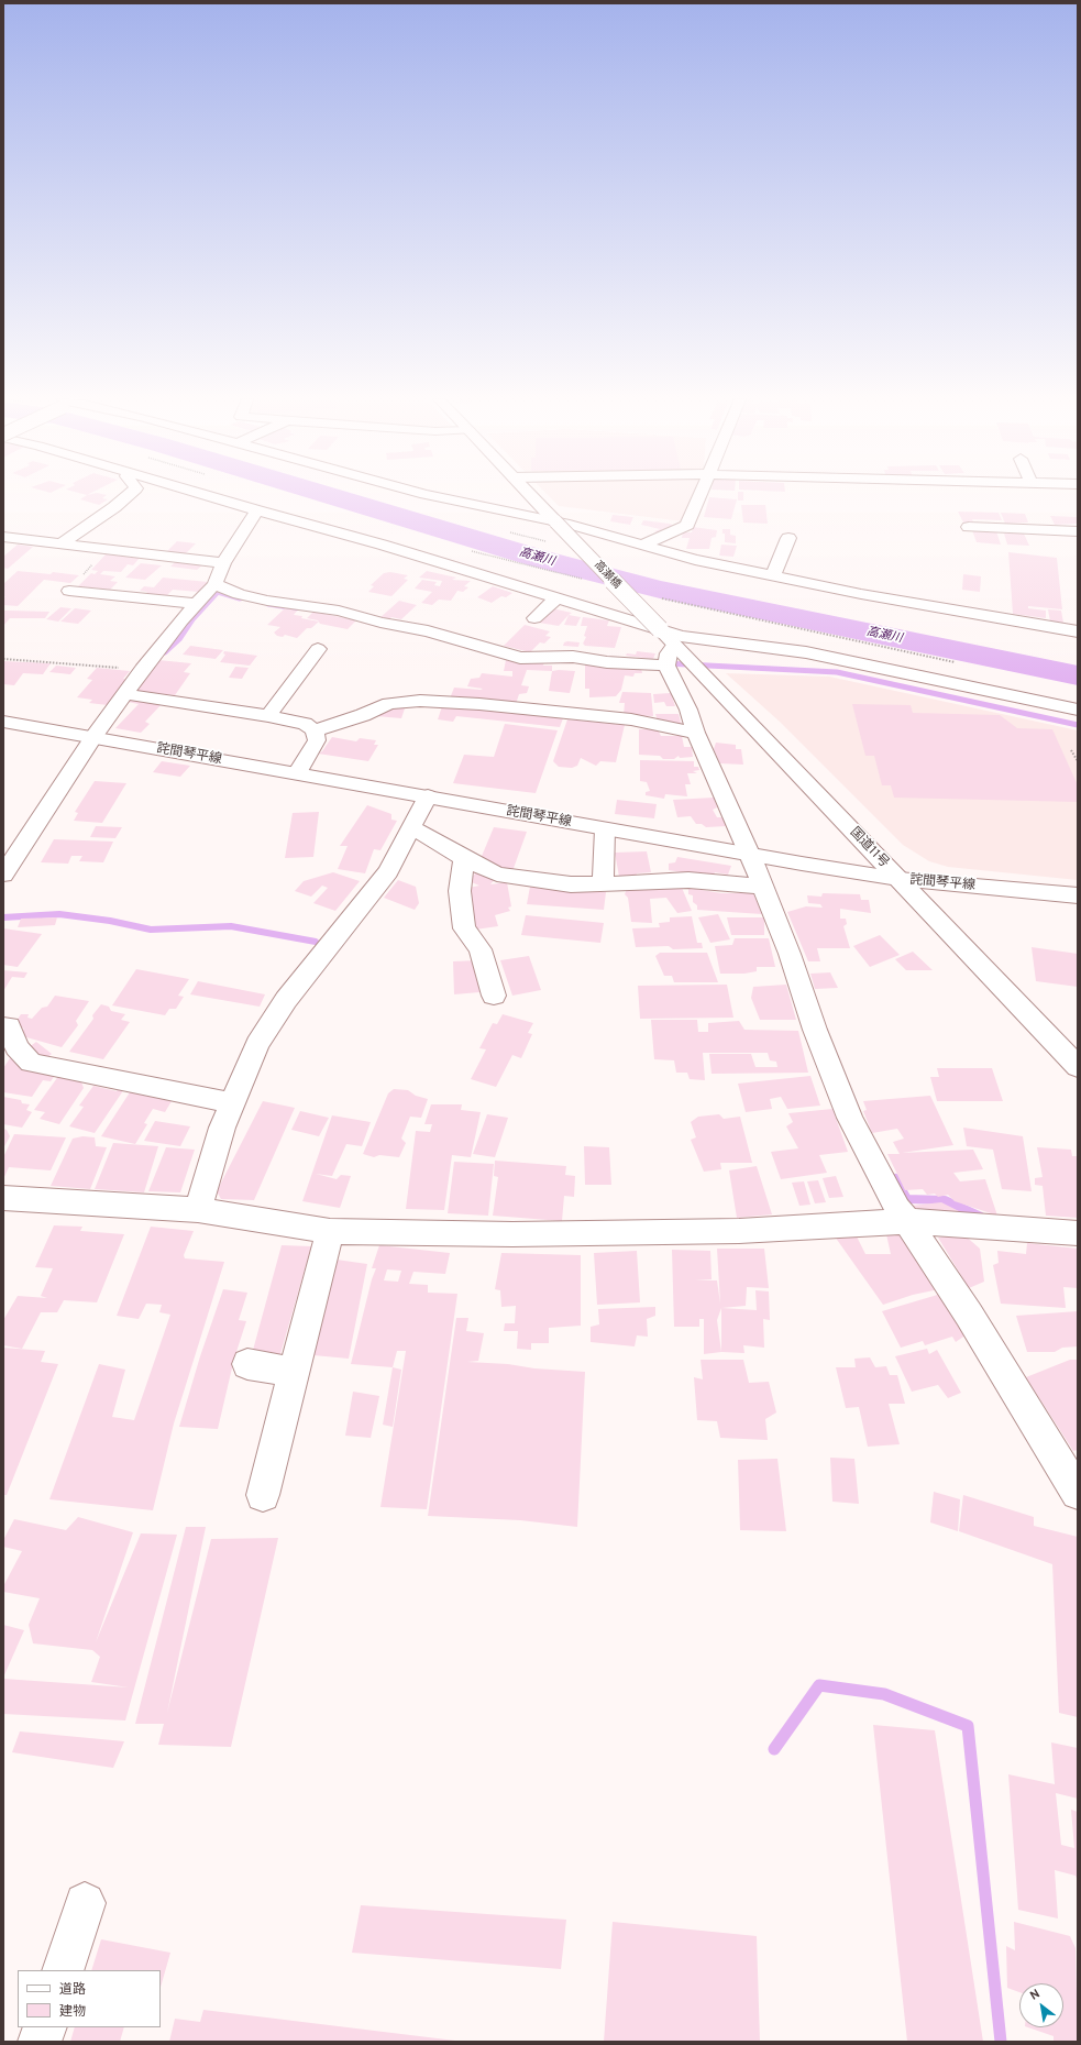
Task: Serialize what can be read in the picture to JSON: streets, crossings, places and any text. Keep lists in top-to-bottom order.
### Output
{
  "streets": {
    "main road": ["高瀬橋", "詫間琴平線", "国道11号"]
  },
  "crossings": [
    ["高瀬橋", "国道11号"],
    ["詫間琴平線", "国道11号"]
  ],
  "water": ["高瀬川"],
  "legend": ["道路", "建物"],
  "north": "top left"
}
